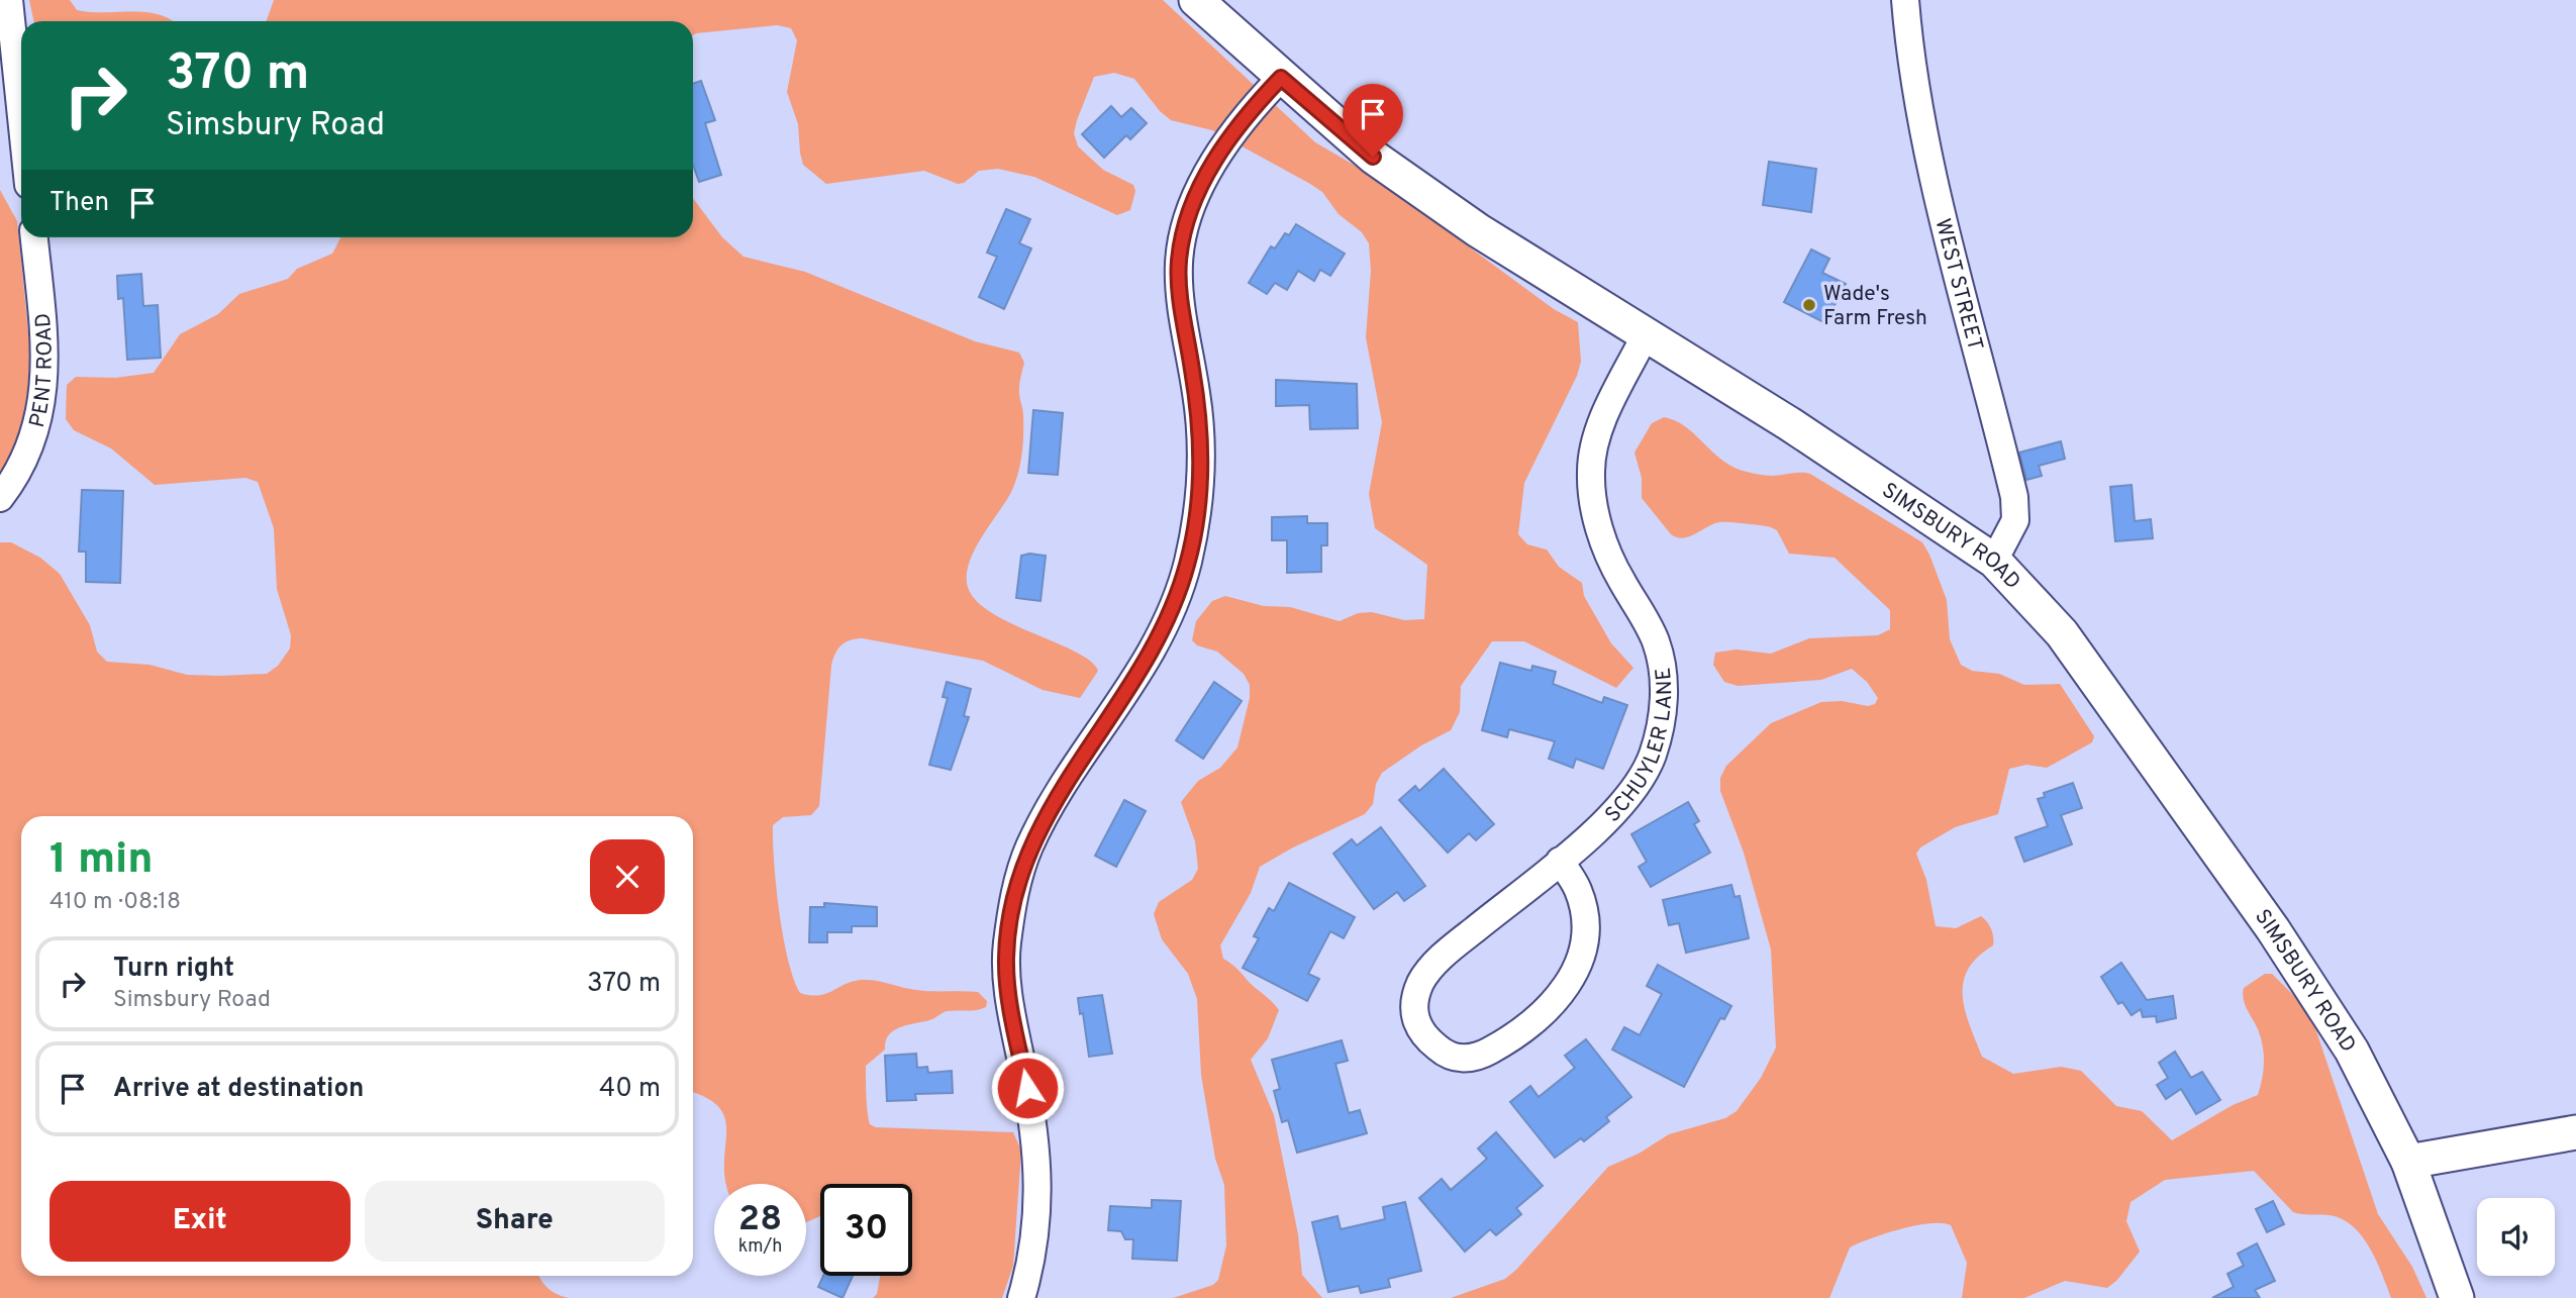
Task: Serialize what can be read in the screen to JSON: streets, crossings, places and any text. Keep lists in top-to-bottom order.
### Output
{
  "streets": {
    "main road": ["SIMSBURY ROAD"],
    "street": ["WEST STREET", "PENT ROAD", "SCHUYLER LANE"]
  },
  "crossings": [
    ["WEST STREET", "SIMSBURY ROAD"],
    ["SIMSBURY ROAD", "SCHUYLER LANE"]
  ],
  "places": ["Wade's Farm Fresh"],
  "page": {
    "turn": ["370 m", "Simsbury Road"],
    "then": "Then",
    "heading": ["1 min", "410 m · 08:18"],
    "list": [
      {
        "name": "Turn right",
        "note": "Simsbury Road",
        "value": "370 m"
      },
      {
        "name": "Arrive at destination",
        "value": "40 m"
      }
    ],
    "buttons": ["Exit", "Share"],
    "speed": "28 km/h",
    "limit": "30"
  }
}
